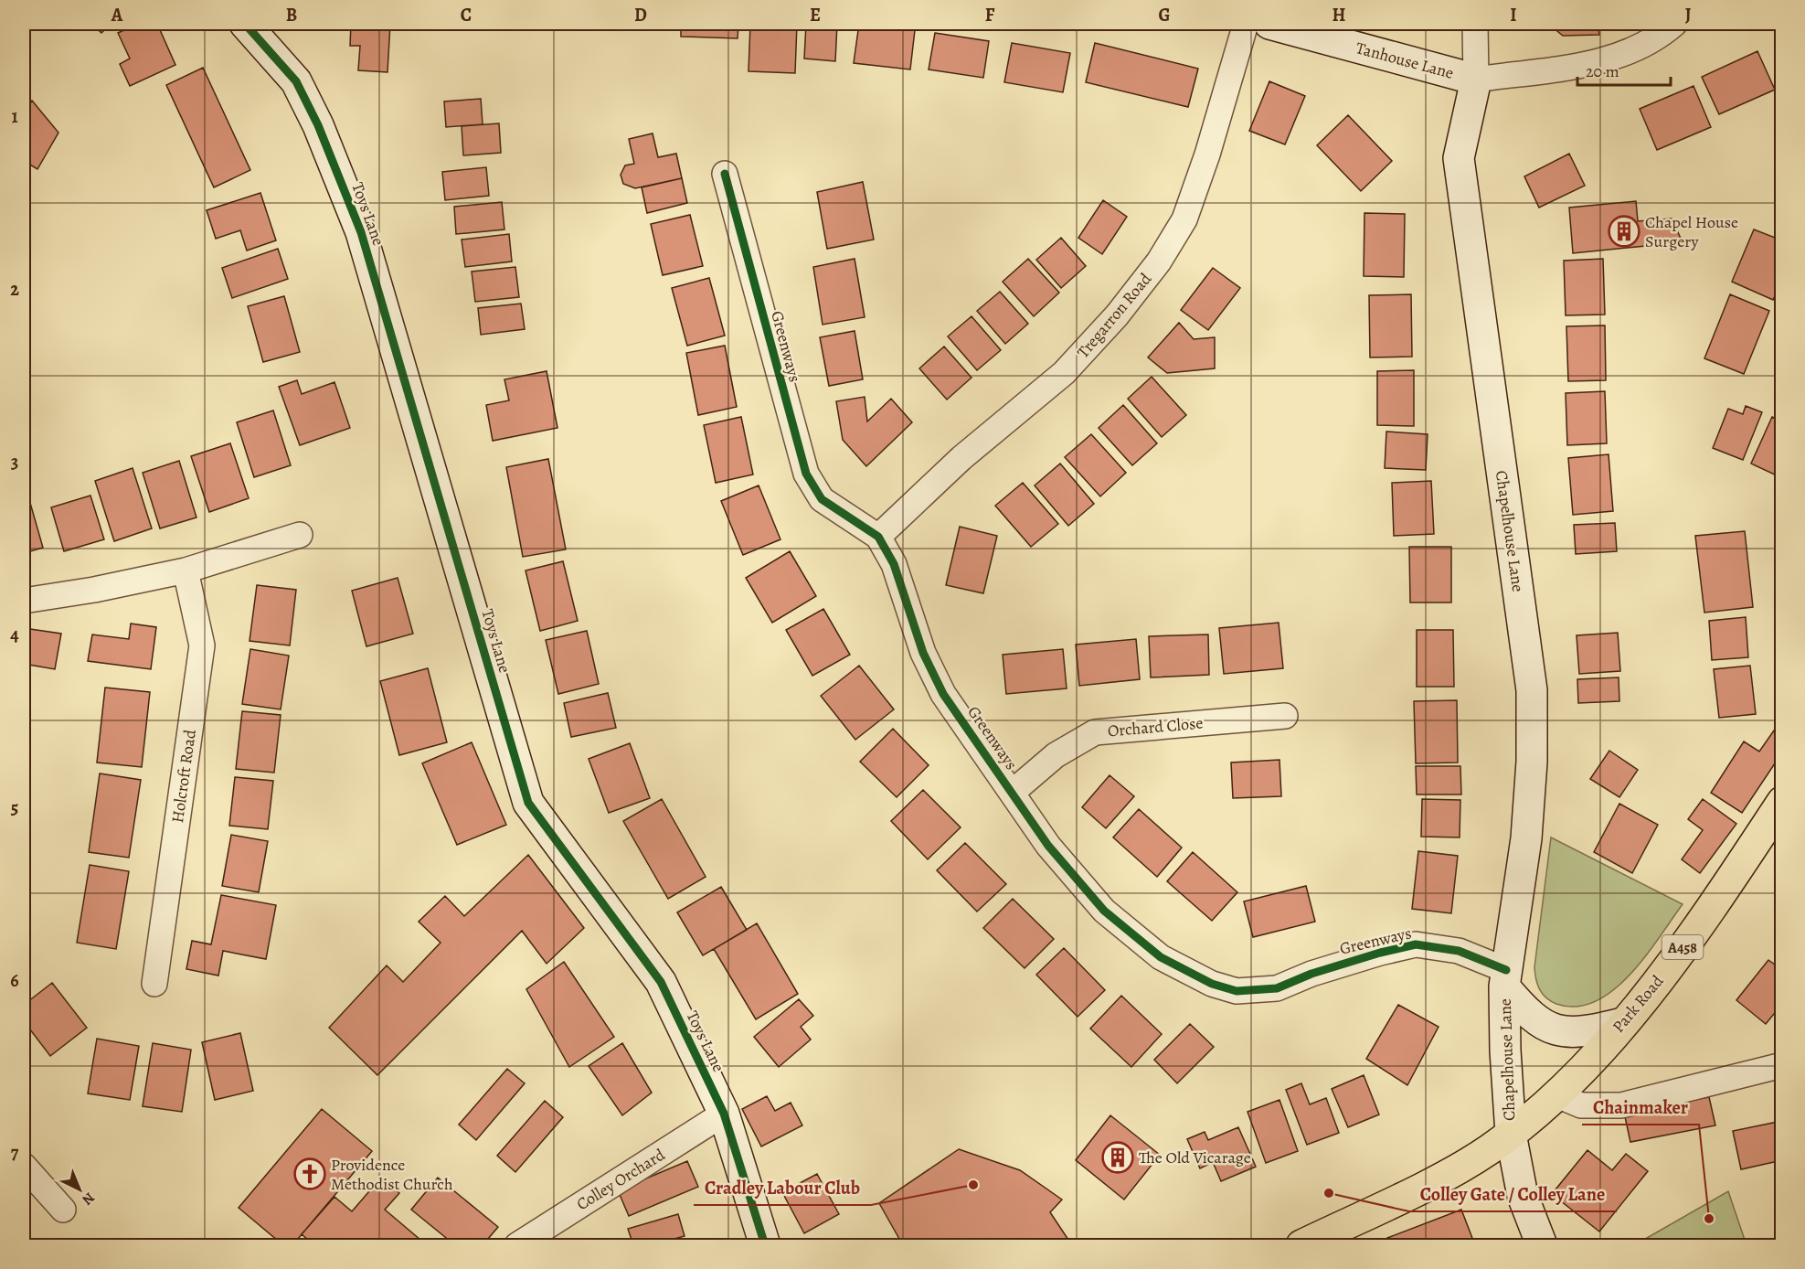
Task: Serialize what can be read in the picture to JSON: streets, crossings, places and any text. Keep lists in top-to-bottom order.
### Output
{
  "streets": {
    "highway": ["A458", "Park Road"],
    "street": [
      "Tanhouse Lane",
      "Toys Lane",
      "Tregarron Road",
      "Greenways",
      "Chapelhouse Lane",
      "Orchard Close",
      "Holcroft Road",
      "Colley Orchard"
    ]
  },
  "crossings": [
    ["Tanhouse Lane", "Chapelhouse Lane"],
    ["Toys Lane", "Colley Orchard"],
    ["Tregarron Road", "Greenways"],
    ["Greenways", "Chapelhouse Lane"],
    ["Greenways", "Orchard Close"],
    ["Chapelhouse Lane", "A458"],
    ["Chapelhouse Lane", "Park Road"],
    ["A458", "Park Road"]
  ],
  "places": {
    "building": ["Chapel House Surgery", "The Old Vicarage"],
    "church": ["Providence Methodist Church"],
    "other": ["Cradley Labour Club", "Colley Gate / Colley Lane", "Chainmaker"]
  },
  "scale_bar": "20 m",
  "north": "bottom right",
  "grid": {
    "columns": [
      "A",
      "B",
      "C",
      "D",
      "E",
      "F",
      "G",
      "H",
      "I",
      "J"
    ],
    "rows": [
      "1",
      "2",
      "3",
      "4",
      "5",
      "6",
      "7"
    ]
  }
}
